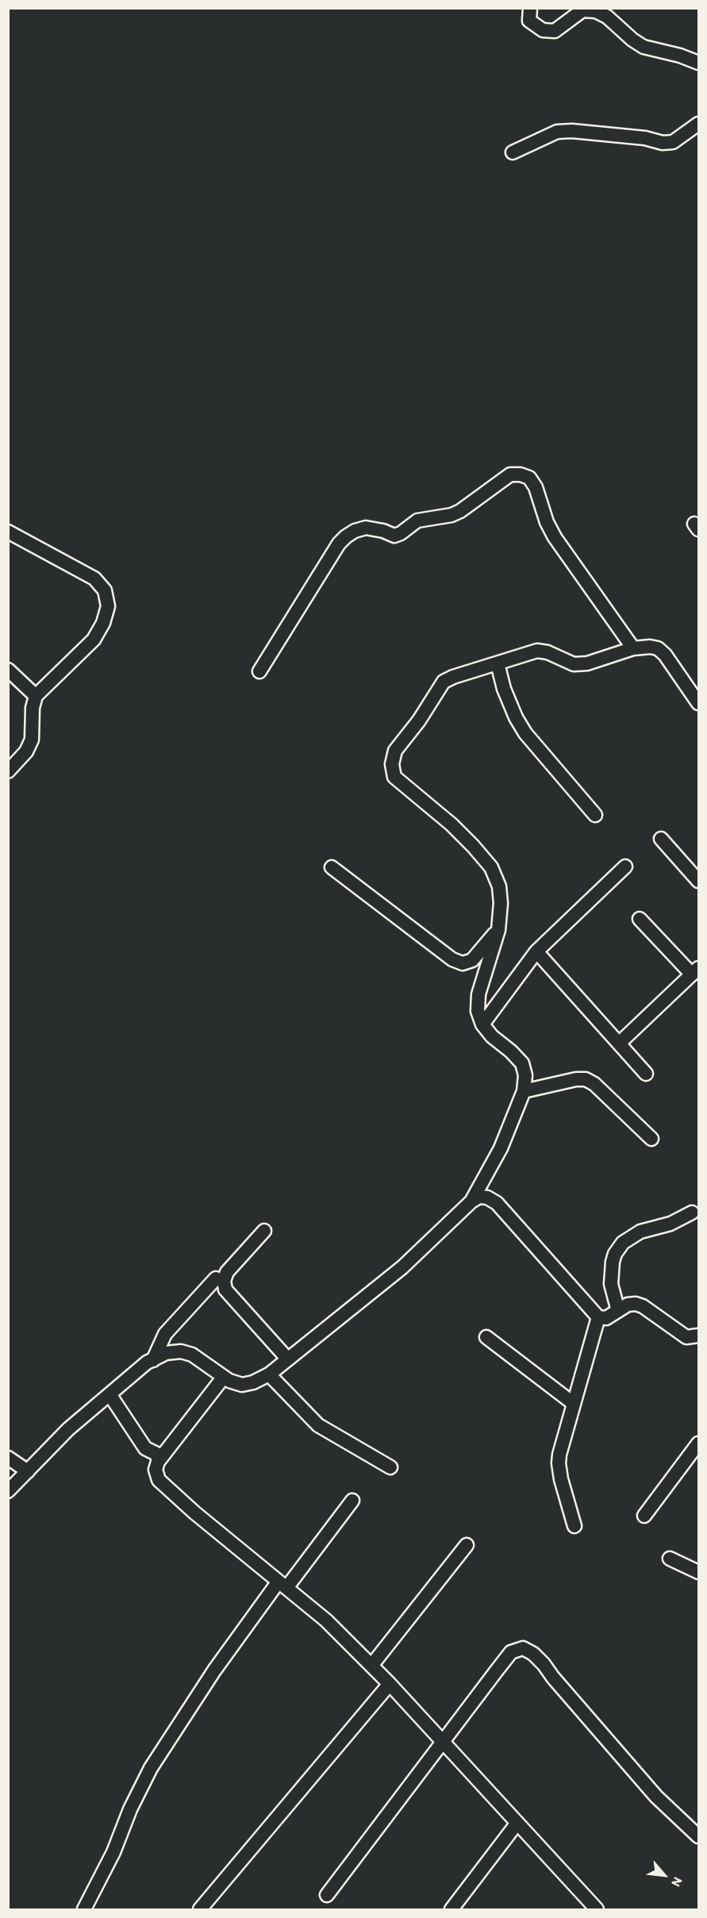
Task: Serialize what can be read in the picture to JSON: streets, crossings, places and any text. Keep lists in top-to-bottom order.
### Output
{
  "north": "bottom right"
}
